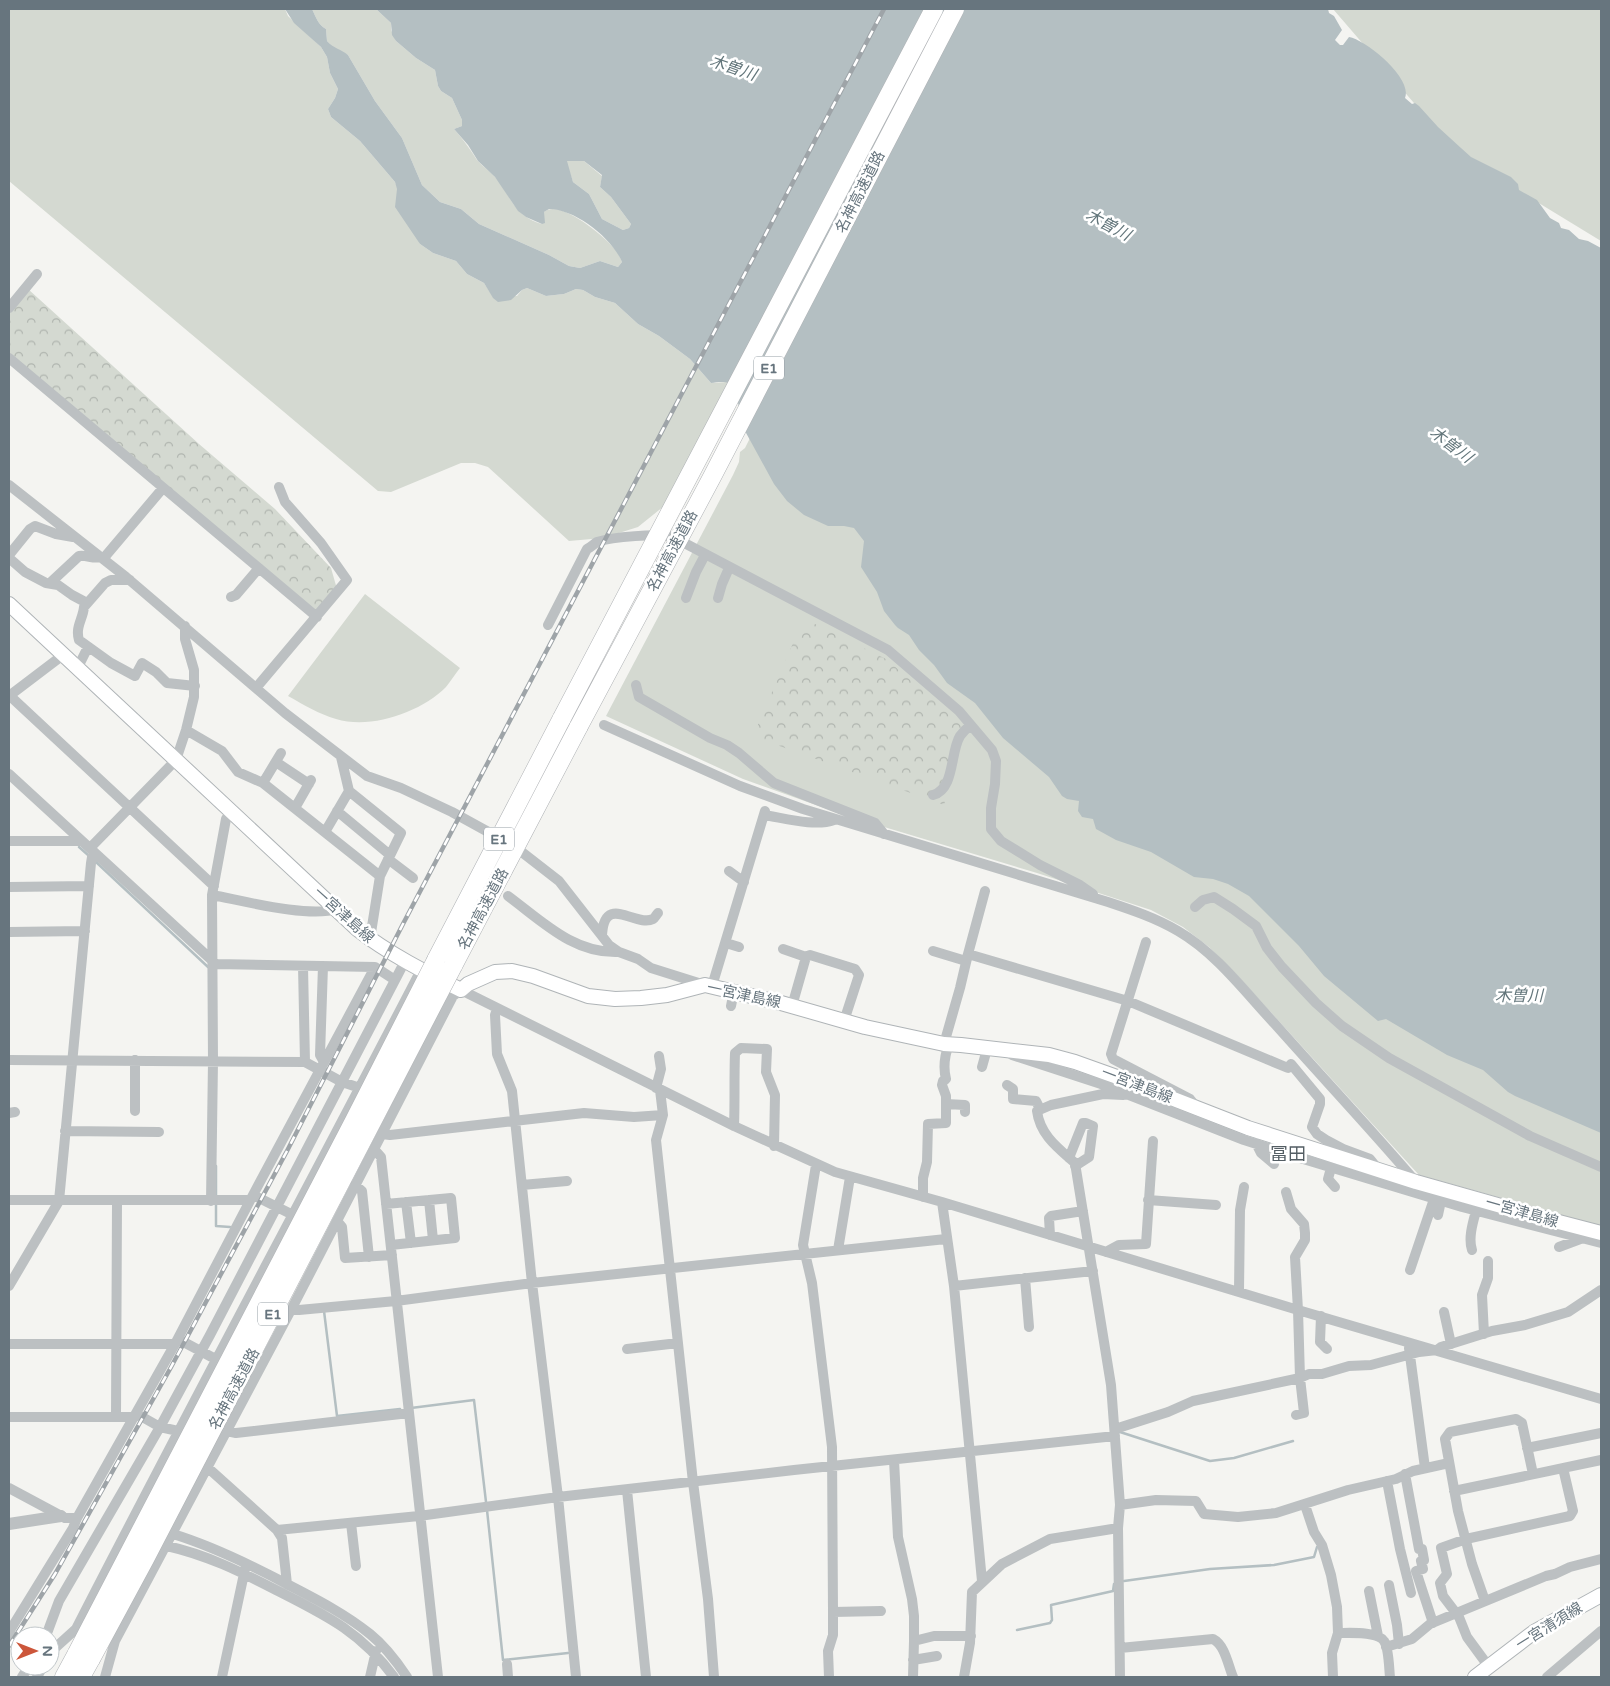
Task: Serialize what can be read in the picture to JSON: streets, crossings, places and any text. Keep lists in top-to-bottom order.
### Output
{
  "streets": {
    "highway": ["名神高速道路", "E1"],
    "main road": ["一宮津島線", "一宮清須線"]
  },
  "crossings": [
    ["名神高速道路", "一宮津島線"]
  ],
  "districts": ["冨田"],
  "water": ["木曽川"],
  "north": "right"
}
